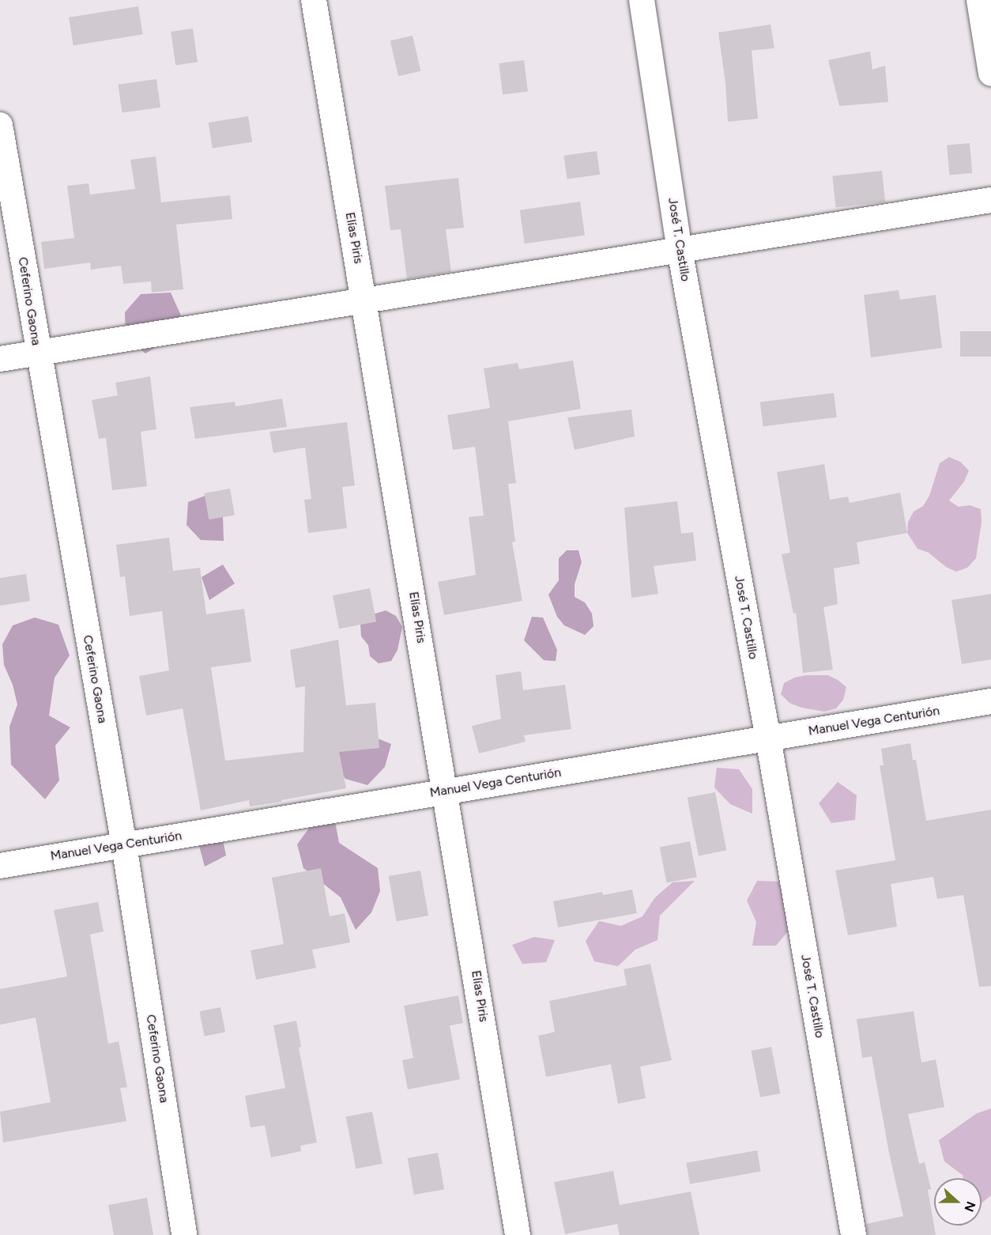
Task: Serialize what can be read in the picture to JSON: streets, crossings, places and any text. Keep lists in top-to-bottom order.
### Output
{
  "streets": {
    "street": [
      "Elías Piris",
      "José T. Castillo",
      "Ceferino Gaona",
      "Manuel Vega Centurión"
    ]
  },
  "crossings": [
    ["Elías Piris", "Manuel Vega Centurión"],
    ["José T. Castillo", "Manuel Vega Centurión"],
    ["Ceferino Gaona", "Manuel Vega Centurión"]
  ],
  "north": "right"
}
